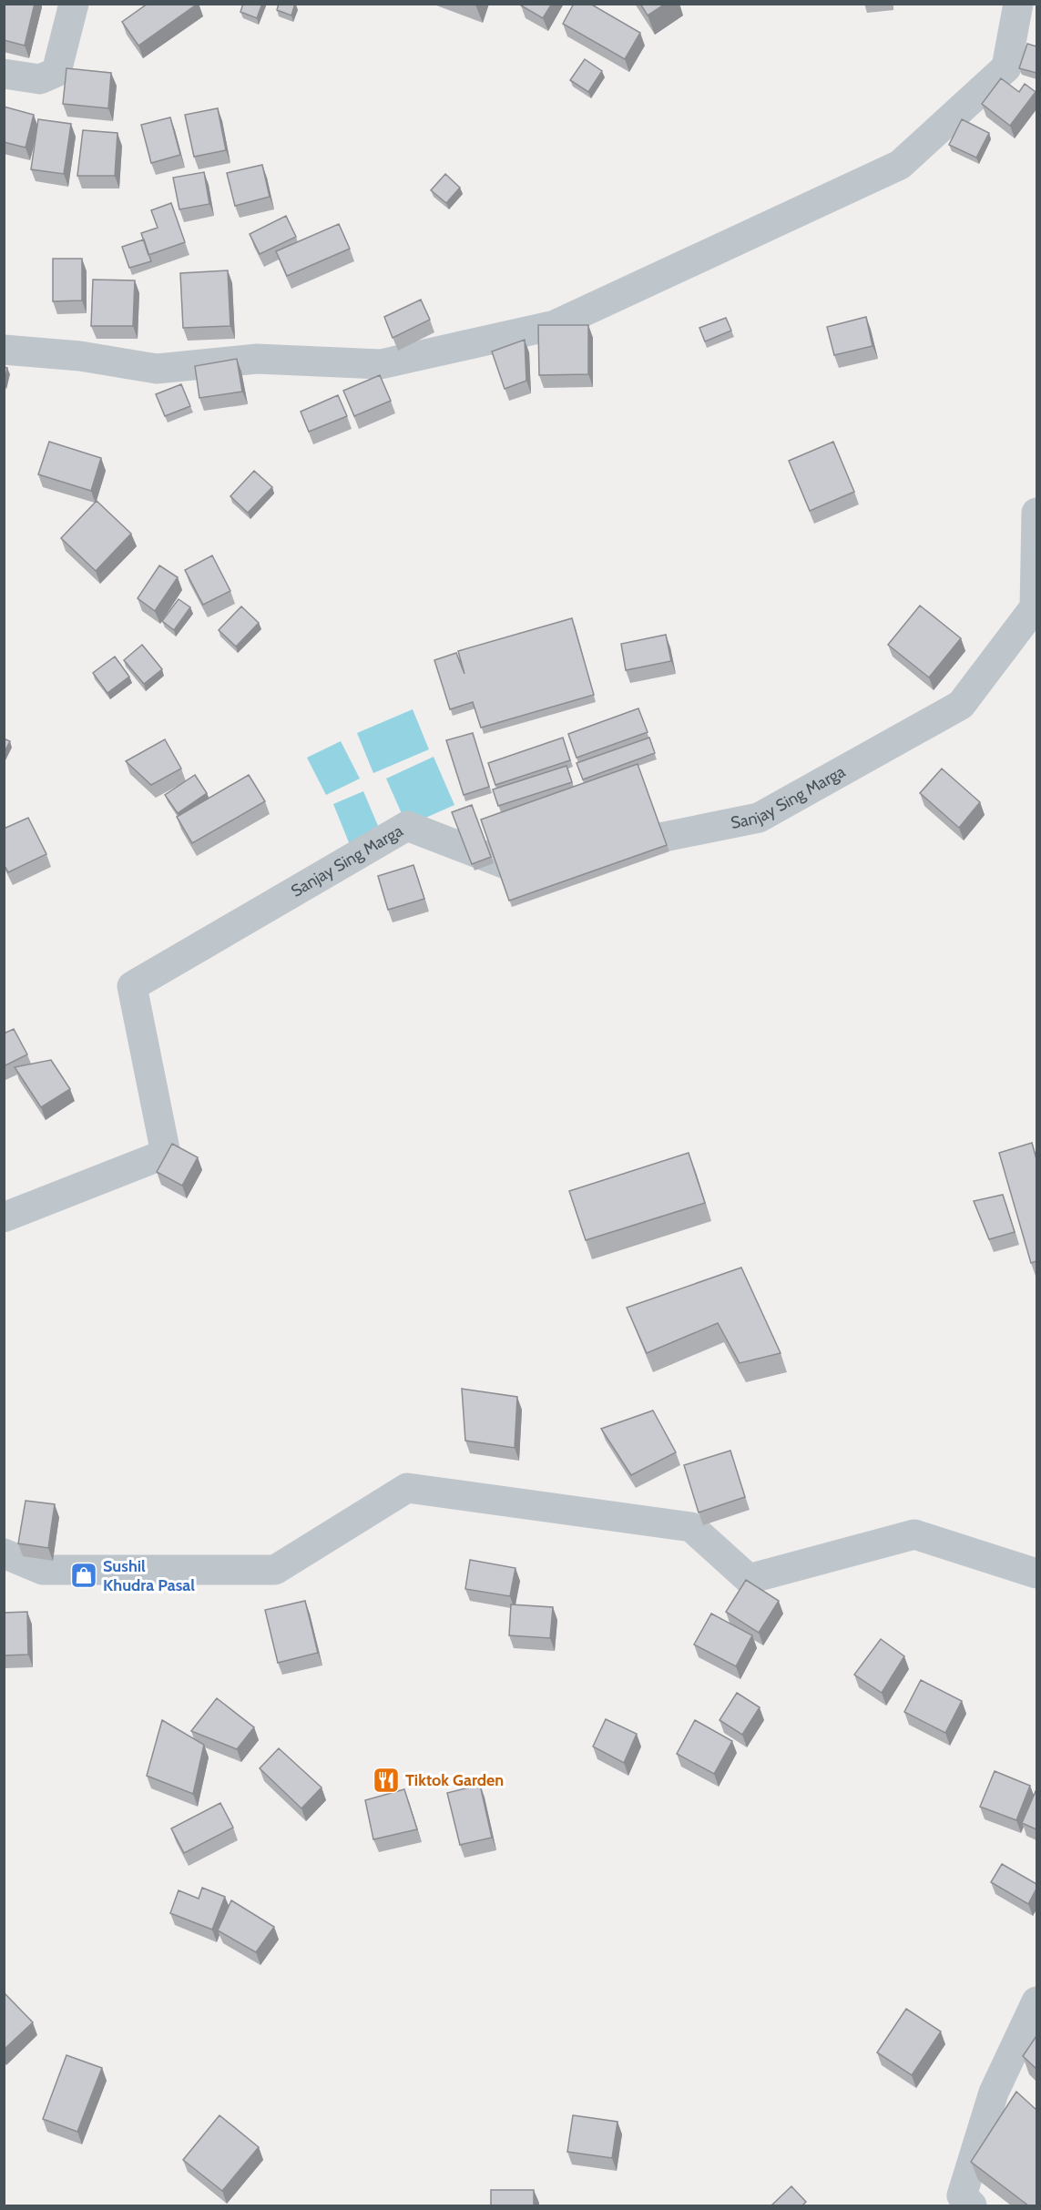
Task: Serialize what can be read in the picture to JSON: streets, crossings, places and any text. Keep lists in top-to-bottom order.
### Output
{
  "streets": {
    "street": ["Sanjay Sing Marga"]
  },
  "places": {
    "shop": ["Sushil Khudra Pasal"],
    "restaurant": ["Tiktok Garden"]
  }
}
